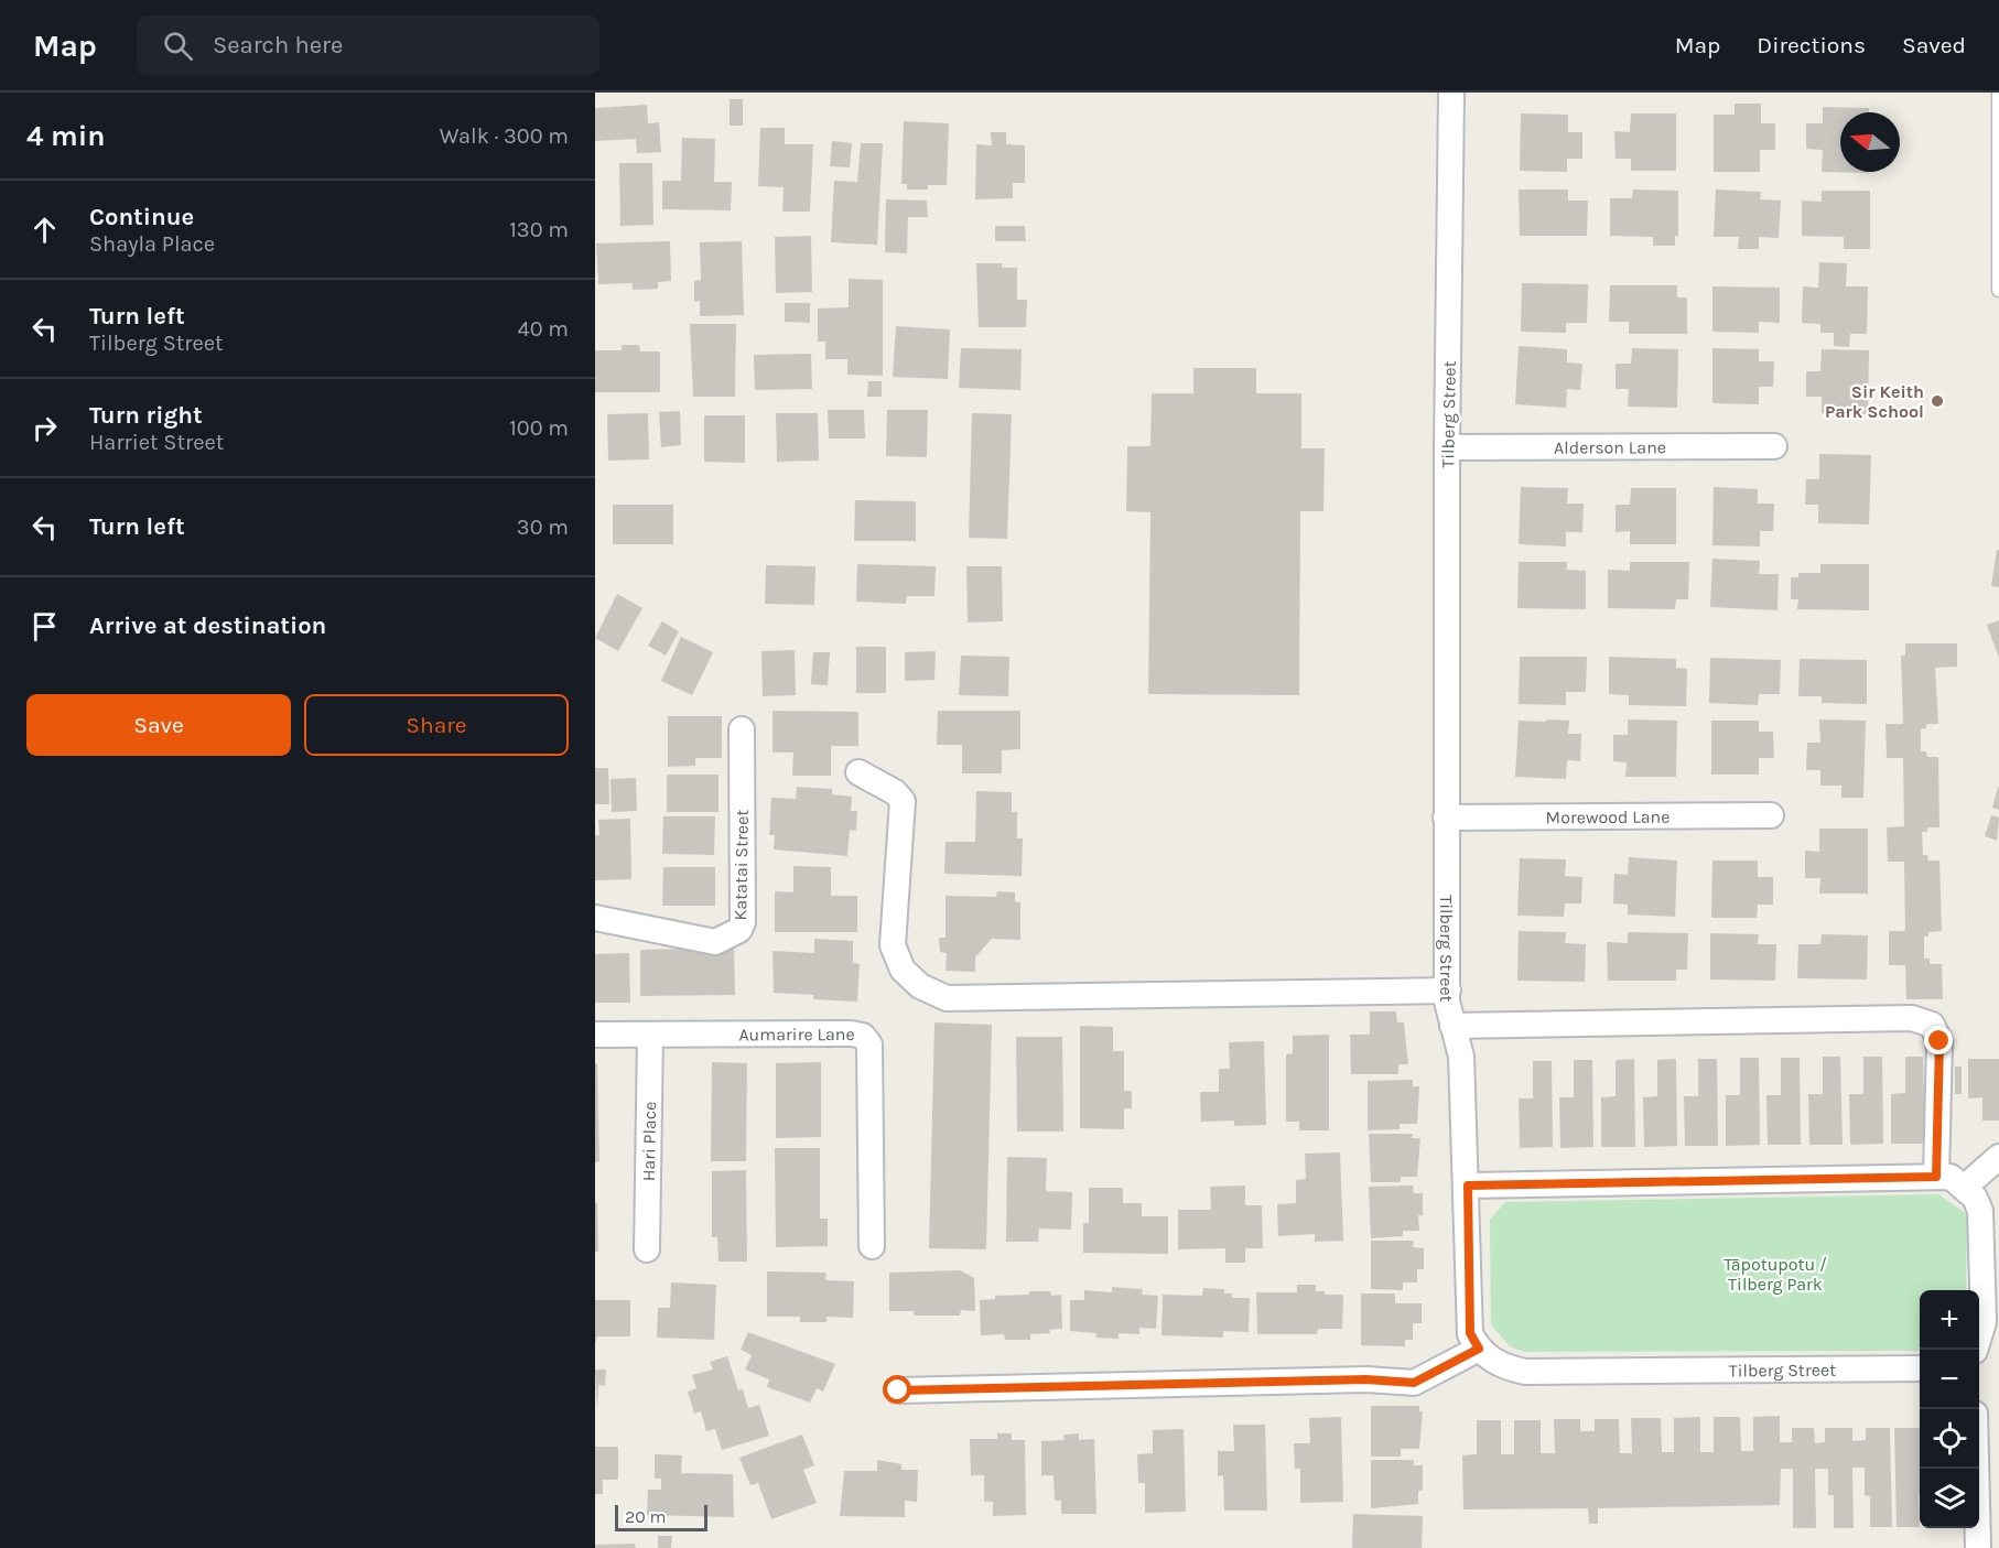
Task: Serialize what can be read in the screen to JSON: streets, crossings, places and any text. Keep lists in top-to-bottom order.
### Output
{
  "streets": {
    "street": [
      "Tilberg Street",
      "Alderson Lane",
      "Morewood Lane",
      "Katatai Street",
      "Aumarire Lane",
      "Hari Place"
    ]
  },
  "crossings": [
    ["Tilberg Street", "Alderson Lane"],
    ["Tilberg Street", "Morewood Lane"],
    ["Aumarire Lane", "Hari Place"]
  ],
  "parks": ["Tāpotupotu / Tilberg Park"],
  "places": ["Sir Keith Park School"],
  "scale_bar": "20 m",
  "north": "left",
  "page": {
    "header": "Map",
    "search": "Search here",
    "nav": ["Map", "Directions", "Saved"],
    "heading": ["4 min", "Walk · 300 m"],
    "list": [
      ["Continue", "Shayla Place", "130 m"],
      ["Turn left", "Tilberg Street", "40 m"],
      ["Turn right", "Harriet Street", "100 m"],
      ["Turn left", "30 m"],
      "Arrive at destination"
    ],
    "buttons": ["Save", "Share"],
    "map_buttons": ["+", "−"],
    "scale": "20 m"
  }
}
